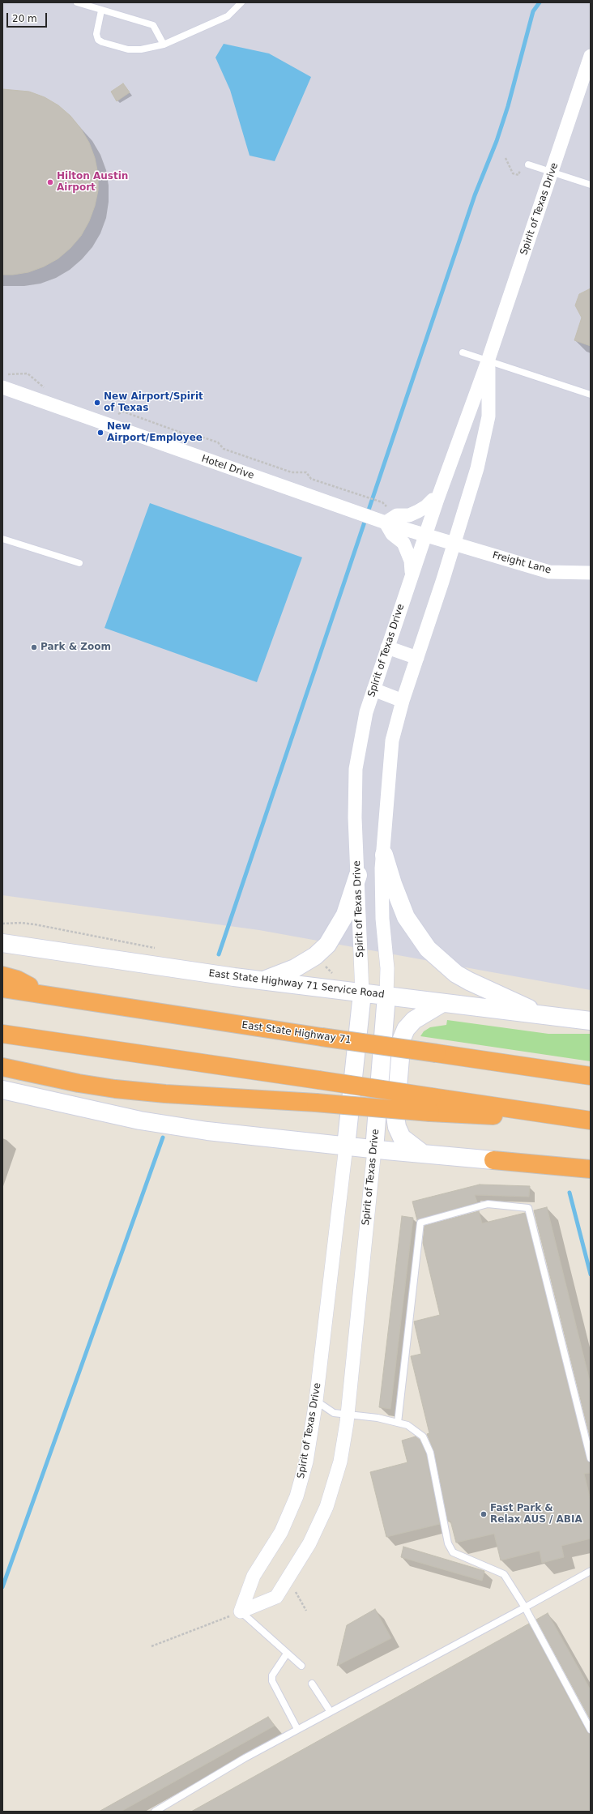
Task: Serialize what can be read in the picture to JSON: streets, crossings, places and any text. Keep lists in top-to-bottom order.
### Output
{
  "streets": {
    "highway": ["East State Highway 71"],
    "street": [
      "Spirit of Texas Drive",
      "Hotel Drive",
      "Freight Lane",
      "East State Highway 71 Service Road"
    ]
  },
  "crossings": [
    ["Spirit of Texas Drive", "Hotel Drive"],
    ["Spirit of Texas Drive", "Freight Lane"],
    ["Spirit of Texas Drive", "East State Highway 71 Service Road"],
    ["Hotel Drive", "Freight Lane"]
  ],
  "places": [
    "Hilton Austin Airport",
    "New Airport/Spirit of Texas",
    "New Airport/Employee",
    "Park & Zoom",
    "Fast Park & Relax AUS / ABIA"
  ],
  "scale_bar": "20 m"
}
